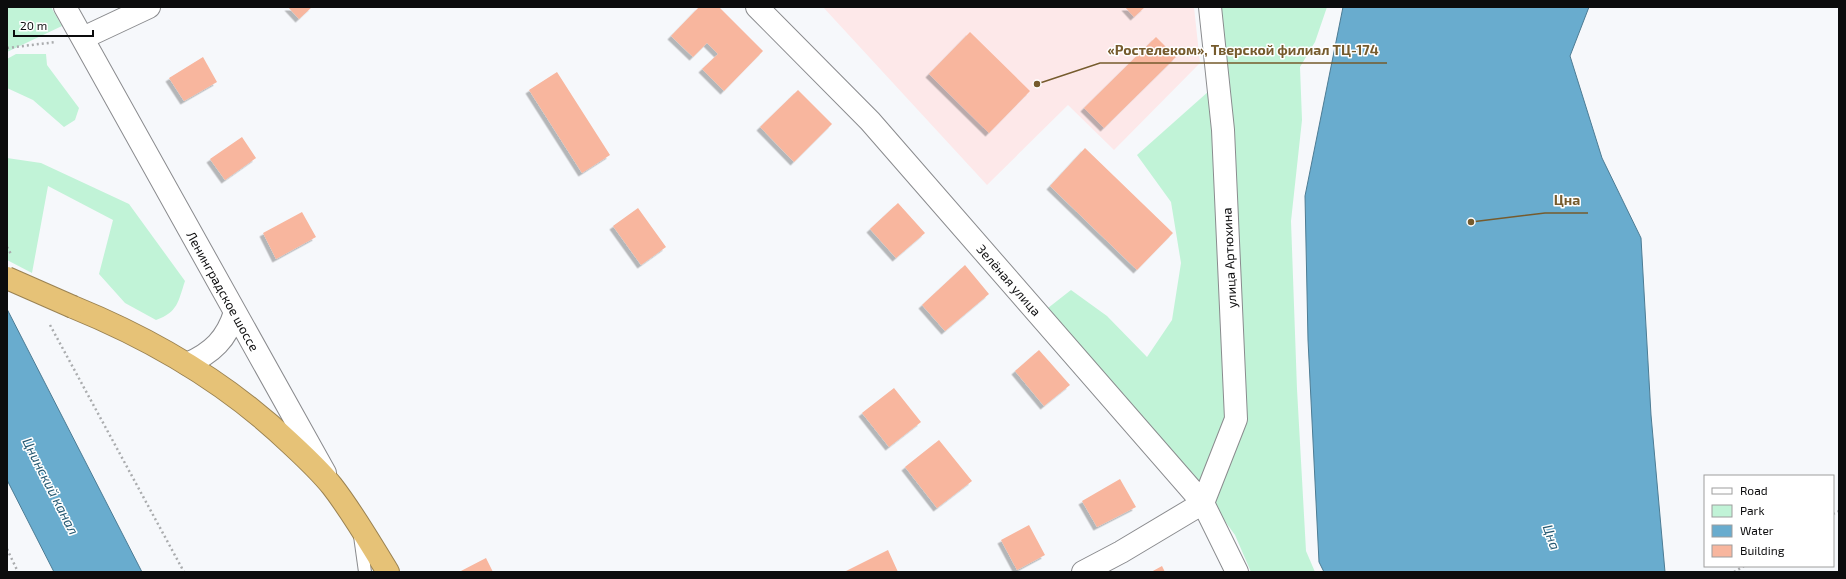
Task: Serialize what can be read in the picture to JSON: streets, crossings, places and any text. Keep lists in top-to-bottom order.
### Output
{
  "streets": {
    "highway": ["Ленинградское шоссе"],
    "street": ["улица Артюхина", "Зелёная улица"]
  },
  "crossings": [
    ["улица Артюхина", "Зелёная улица"]
  ],
  "water": ["Цнинский канал", "Цна"],
  "places": ["«Ростелеком», Тверской филиал ТЦ-174", "Цна"],
  "legend": [
    "Road",
    "Park",
    "Water",
    "Building"
  ],
  "scale_bar": "20 m"
}
